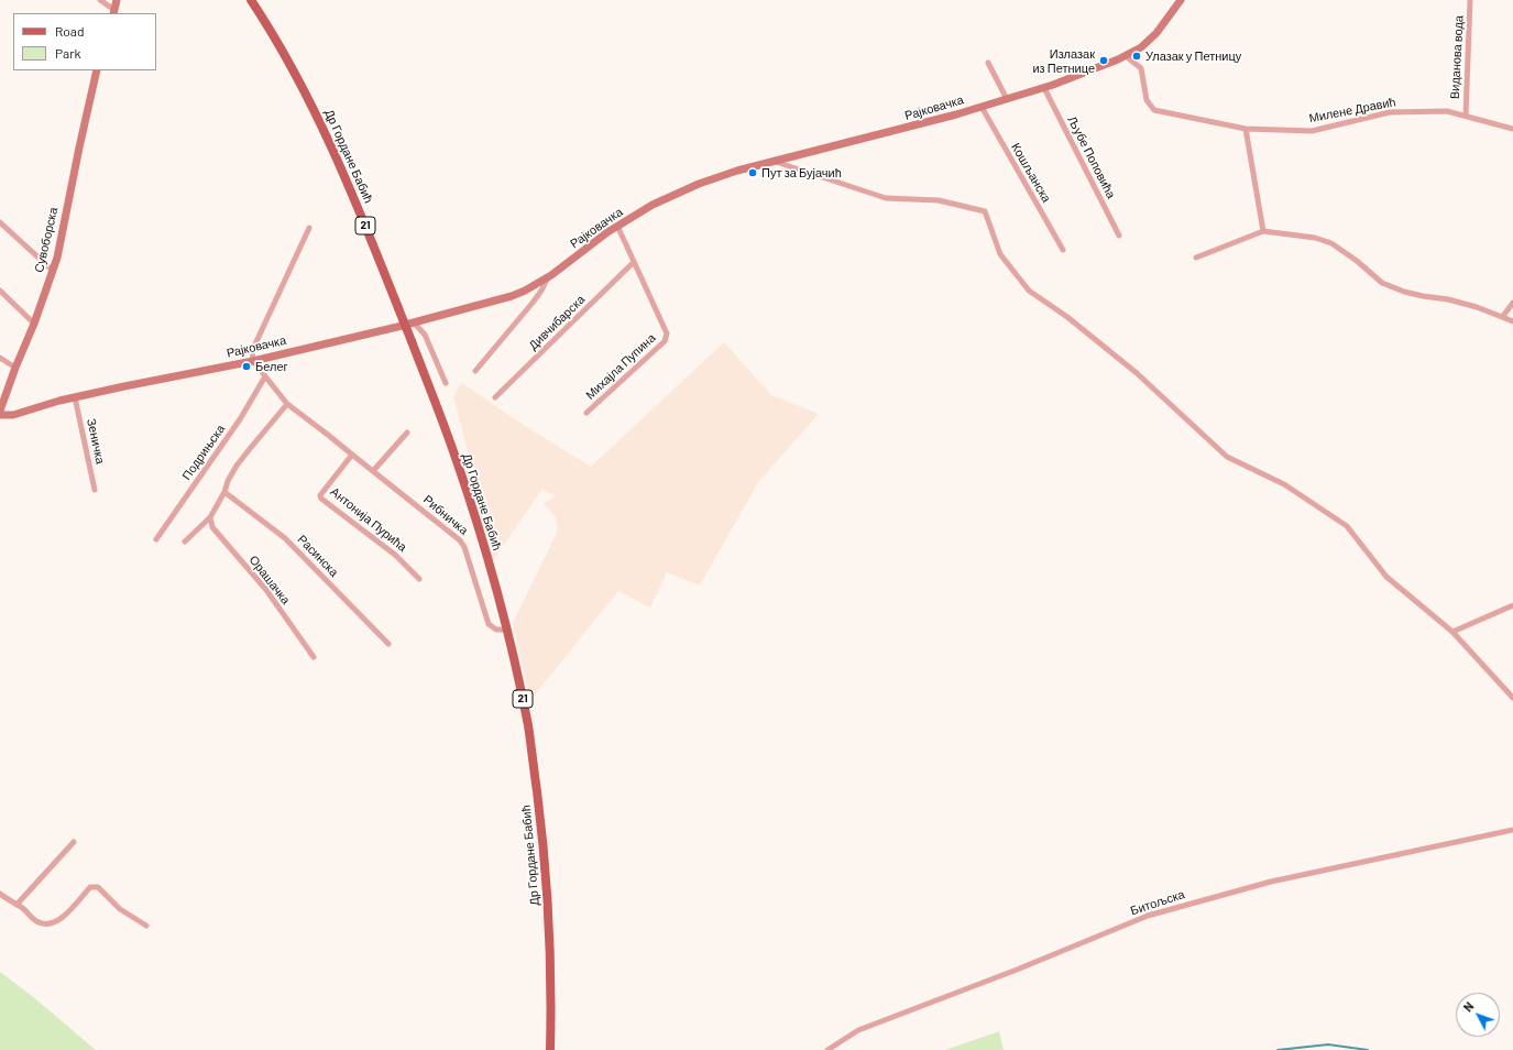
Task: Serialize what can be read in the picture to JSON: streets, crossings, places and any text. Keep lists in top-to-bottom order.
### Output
{
  "streets": {
    "main road": [
      "Рајковачка",
      "Др Гордане Бабић",
      "21",
      "Сувоборска"
    ],
    "street": [
      "Виданова вода",
      "Милене Дравић",
      "Љубе Поповића",
      "Кошљанска",
      "Дивчибарска",
      "Михајла Пупина",
      "Зеничка",
      "Подрињска",
      "Рибничка",
      "Антонија Пурића",
      "Расинска",
      "Орашачка",
      "Битољска"
    ]
  },
  "crossings": [
    ["Виданова вода", "Милене Дравић"],
    ["Рајковачка", "Милене Дравић"],
    ["Рајковачка", "Љубе Поповића"],
    ["Рајковачка", "Кошљанска"],
    ["Рајковачка", "Михајла Пупина"],
    ["Рајковачка", "Зеничка"],
    ["Рајковачка", "Рибничка"],
    ["Др Гордане Бабић", "Рибничка"],
    ["Дивчибарска", "Михајла Пупина"],
    ["Подрињска", "Рибничка"],
    ["Рибничка", "Антонија Пурића"]
  ],
  "places": [
    "Улазак у Петницу",
    "Излазак из Петнице",
    "Пут за Бујачић",
    "Белег"
  ],
  "legend": ["Road", "Park"],
  "north": "top left"
}
